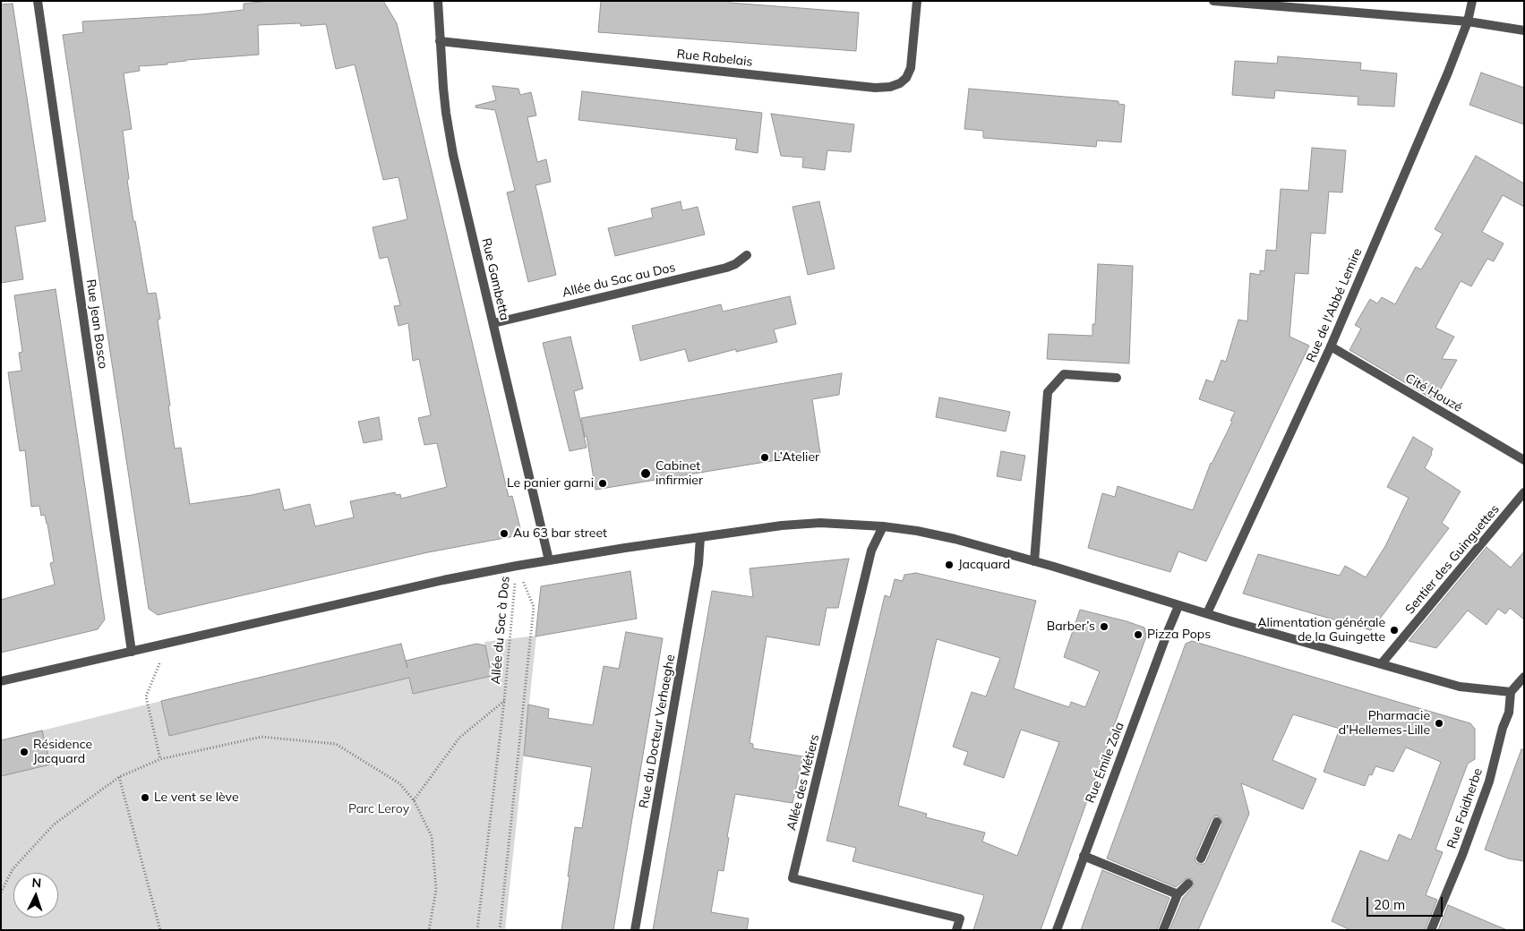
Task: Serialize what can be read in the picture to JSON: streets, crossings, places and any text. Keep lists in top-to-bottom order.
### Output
{
  "streets": {
    "street": [
      "Rue Rabelais",
      "Rue Gambetta",
      "Allée du Sac au Dos",
      "Rue de l'Abbé Lemire",
      "Rue Jean Bosco",
      "Cité Houzé",
      "Sentier des Guinguettes",
      "Rue du Docteur Verhaeghe",
      "Rue Émile Zola",
      "Allée des Métiers",
      "Rue Faidherbe"
    ],
    "path": ["Allée du Sac à Dos"]
  },
  "crossings": [
    ["Rue Rabelais", "Rue Gambetta"],
    ["Rue Gambetta", "Allée du Sac au Dos"],
    ["Rue de l'Abbé Lemire", "Cité Houzé"]
  ],
  "parks": ["Parc Leroy"],
  "places": [
    "L’Atelier",
    "Cabinet infirmier",
    "Le panier garni",
    "Au 63 bar street",
    "Jacquard",
    "Barber’s",
    "Alimentation générale de la Guingette",
    "Pizza Pops",
    "Pharmacie d'Hellemes-Lille",
    "Résidence Jacquard",
    "Le vent se lève"
  ],
  "scale_bar": "20 m",
  "north": "top"
}
